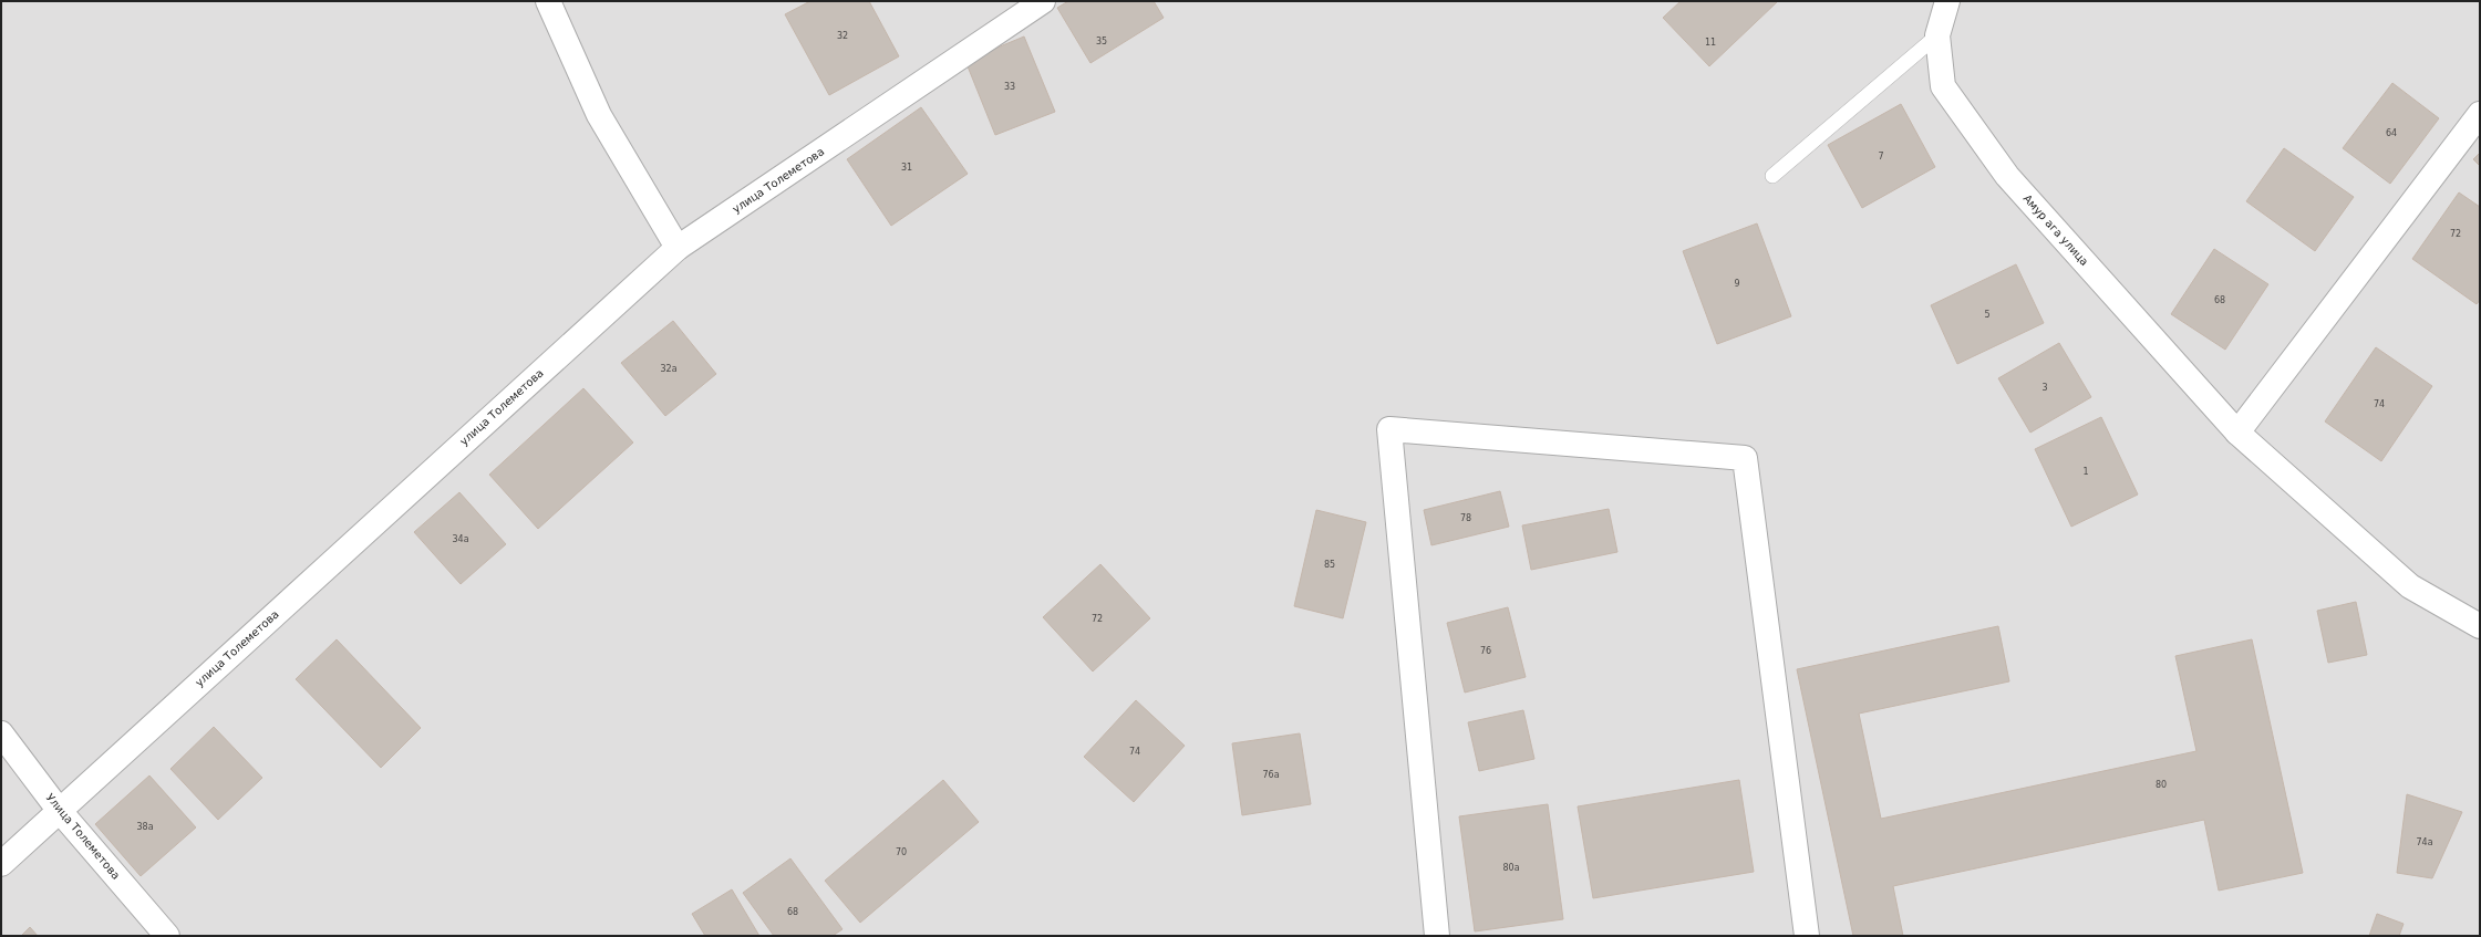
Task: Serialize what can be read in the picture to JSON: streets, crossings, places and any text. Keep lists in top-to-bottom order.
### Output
{
  "streets": {
    "street": ["улица Толеметова", "Амур ага улица", "Улица Толеметова"]
  },
  "crossings": [
    ["улица Толеметова", "Улица Толеметова"]
  ],
  "house_numbers": [
    "32",
    "35",
    "11",
    "33",
    "64",
    "7",
    "31",
    "72",
    "9",
    "68",
    "5",
    "32а",
    "3",
    "74",
    "1",
    "78",
    "34а",
    "85",
    "72",
    "76",
    "74",
    "76а",
    "80",
    "38а",
    "74а",
    "70",
    "80а",
    "68"
  ]
}
